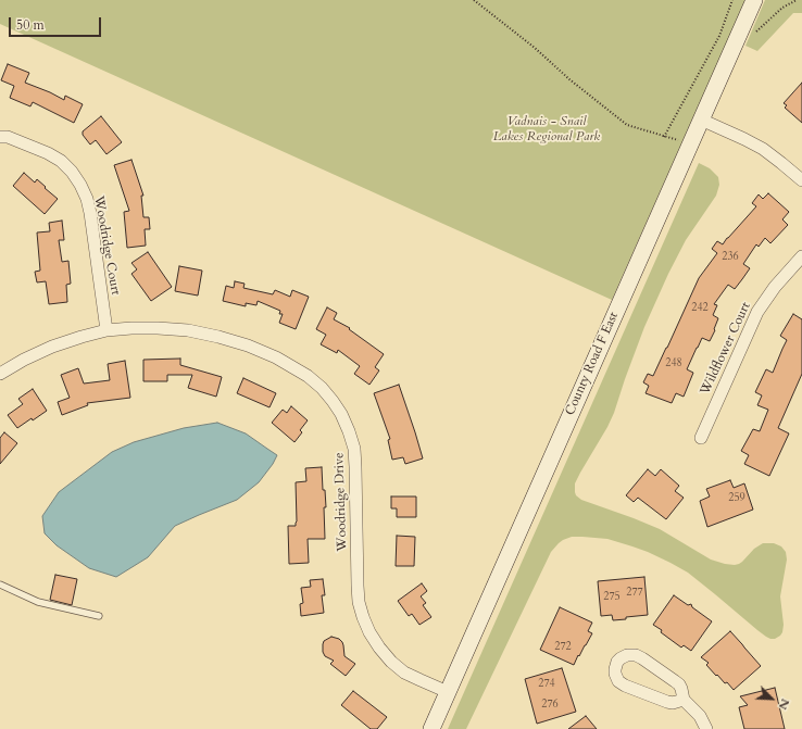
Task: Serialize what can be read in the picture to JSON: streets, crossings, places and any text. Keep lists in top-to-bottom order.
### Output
{
  "streets": {
    "street": [
      "Woodridge Court",
      "Wildflower Court",
      "County Road F East",
      "Woodridge Drive"
    ]
  },
  "crossings": [
    ["Woodridge Court", "Woodridge Drive"],
    ["County Road F East", "Woodridge Drive"]
  ],
  "parks": ["Vadnais - Snail Lakes Regional Park"],
  "house_numbers": [
    "236",
    "242",
    "248",
    "259",
    "277",
    "275",
    "272",
    "274",
    "276"
  ],
  "scale_bar": "50 m",
  "north": "bottom right"
}
